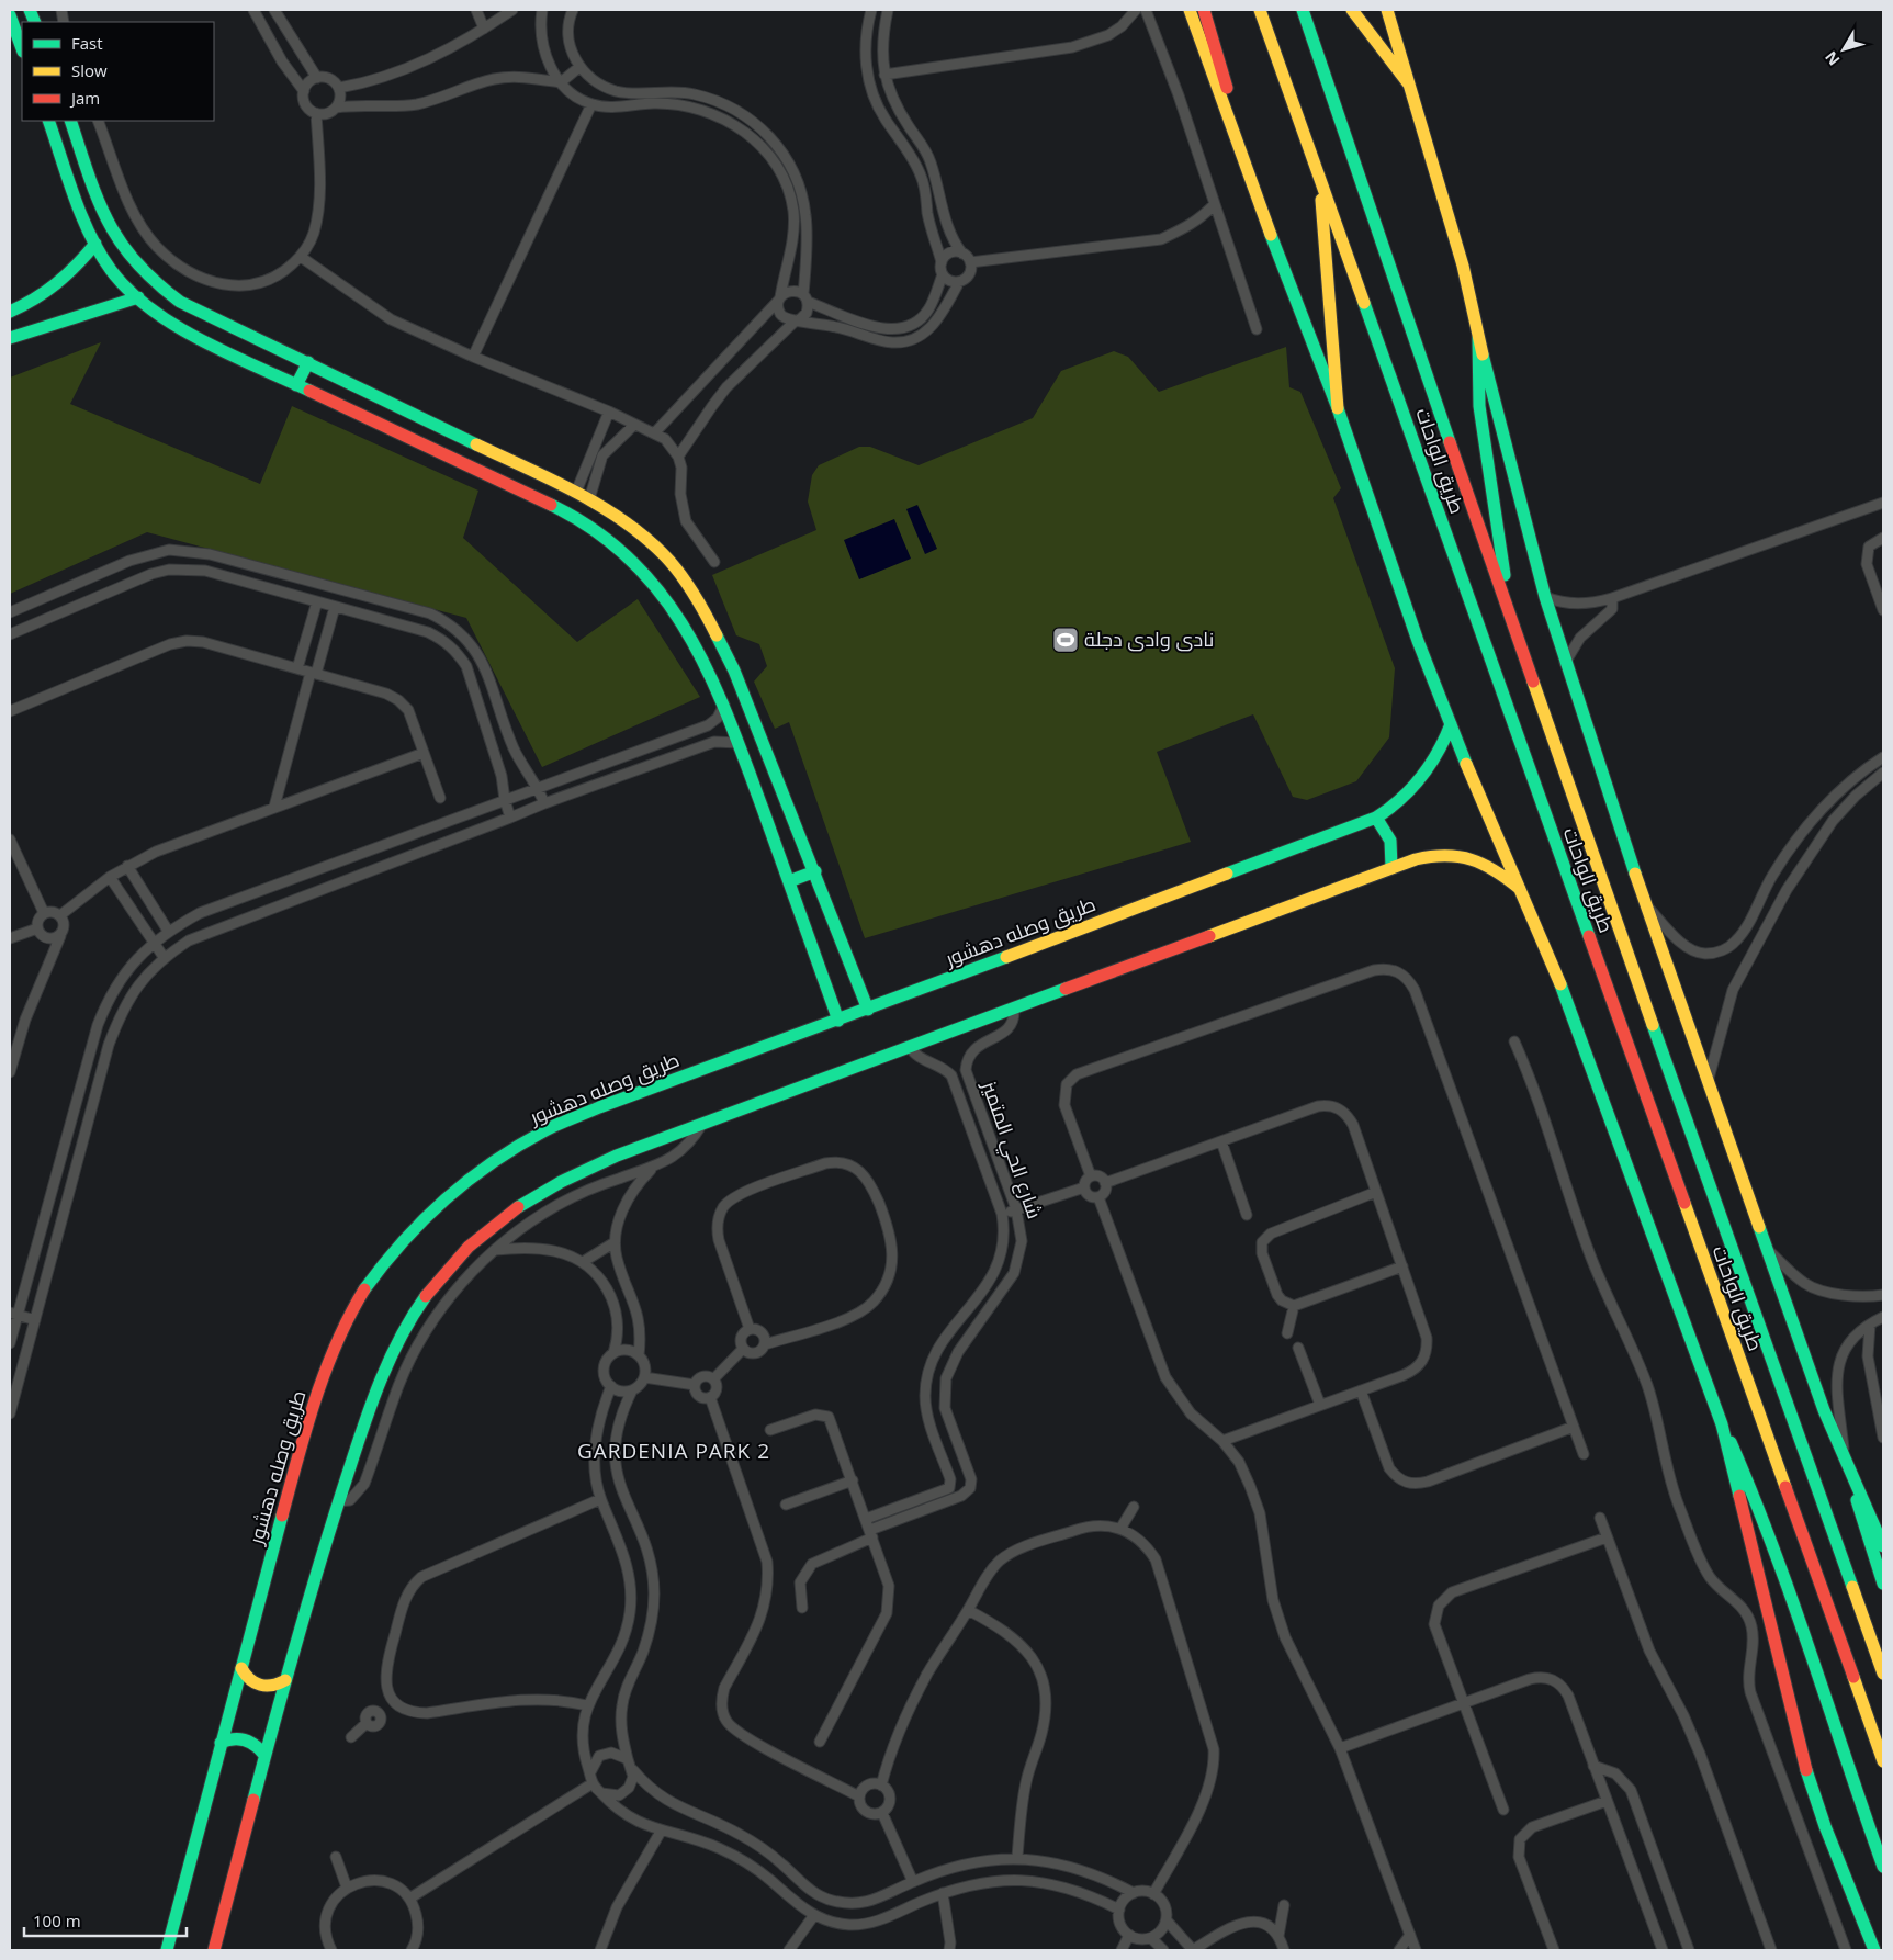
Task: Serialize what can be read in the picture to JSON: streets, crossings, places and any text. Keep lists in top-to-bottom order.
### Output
{
  "streets": {
    "main road": ["طريق الواحات", "طريق وصله دهشور"],
    "street": ["شارع الحي المتميز"]
  },
  "districts": ["GARDENIA PARK 2"],
  "places": {
    "sports": ["نادى وادى دجلة"]
  },
  "legend": ["Fast", "Slow", "Jam"],
  "scale_bar": "100 m",
  "north": "bottom left"
}
